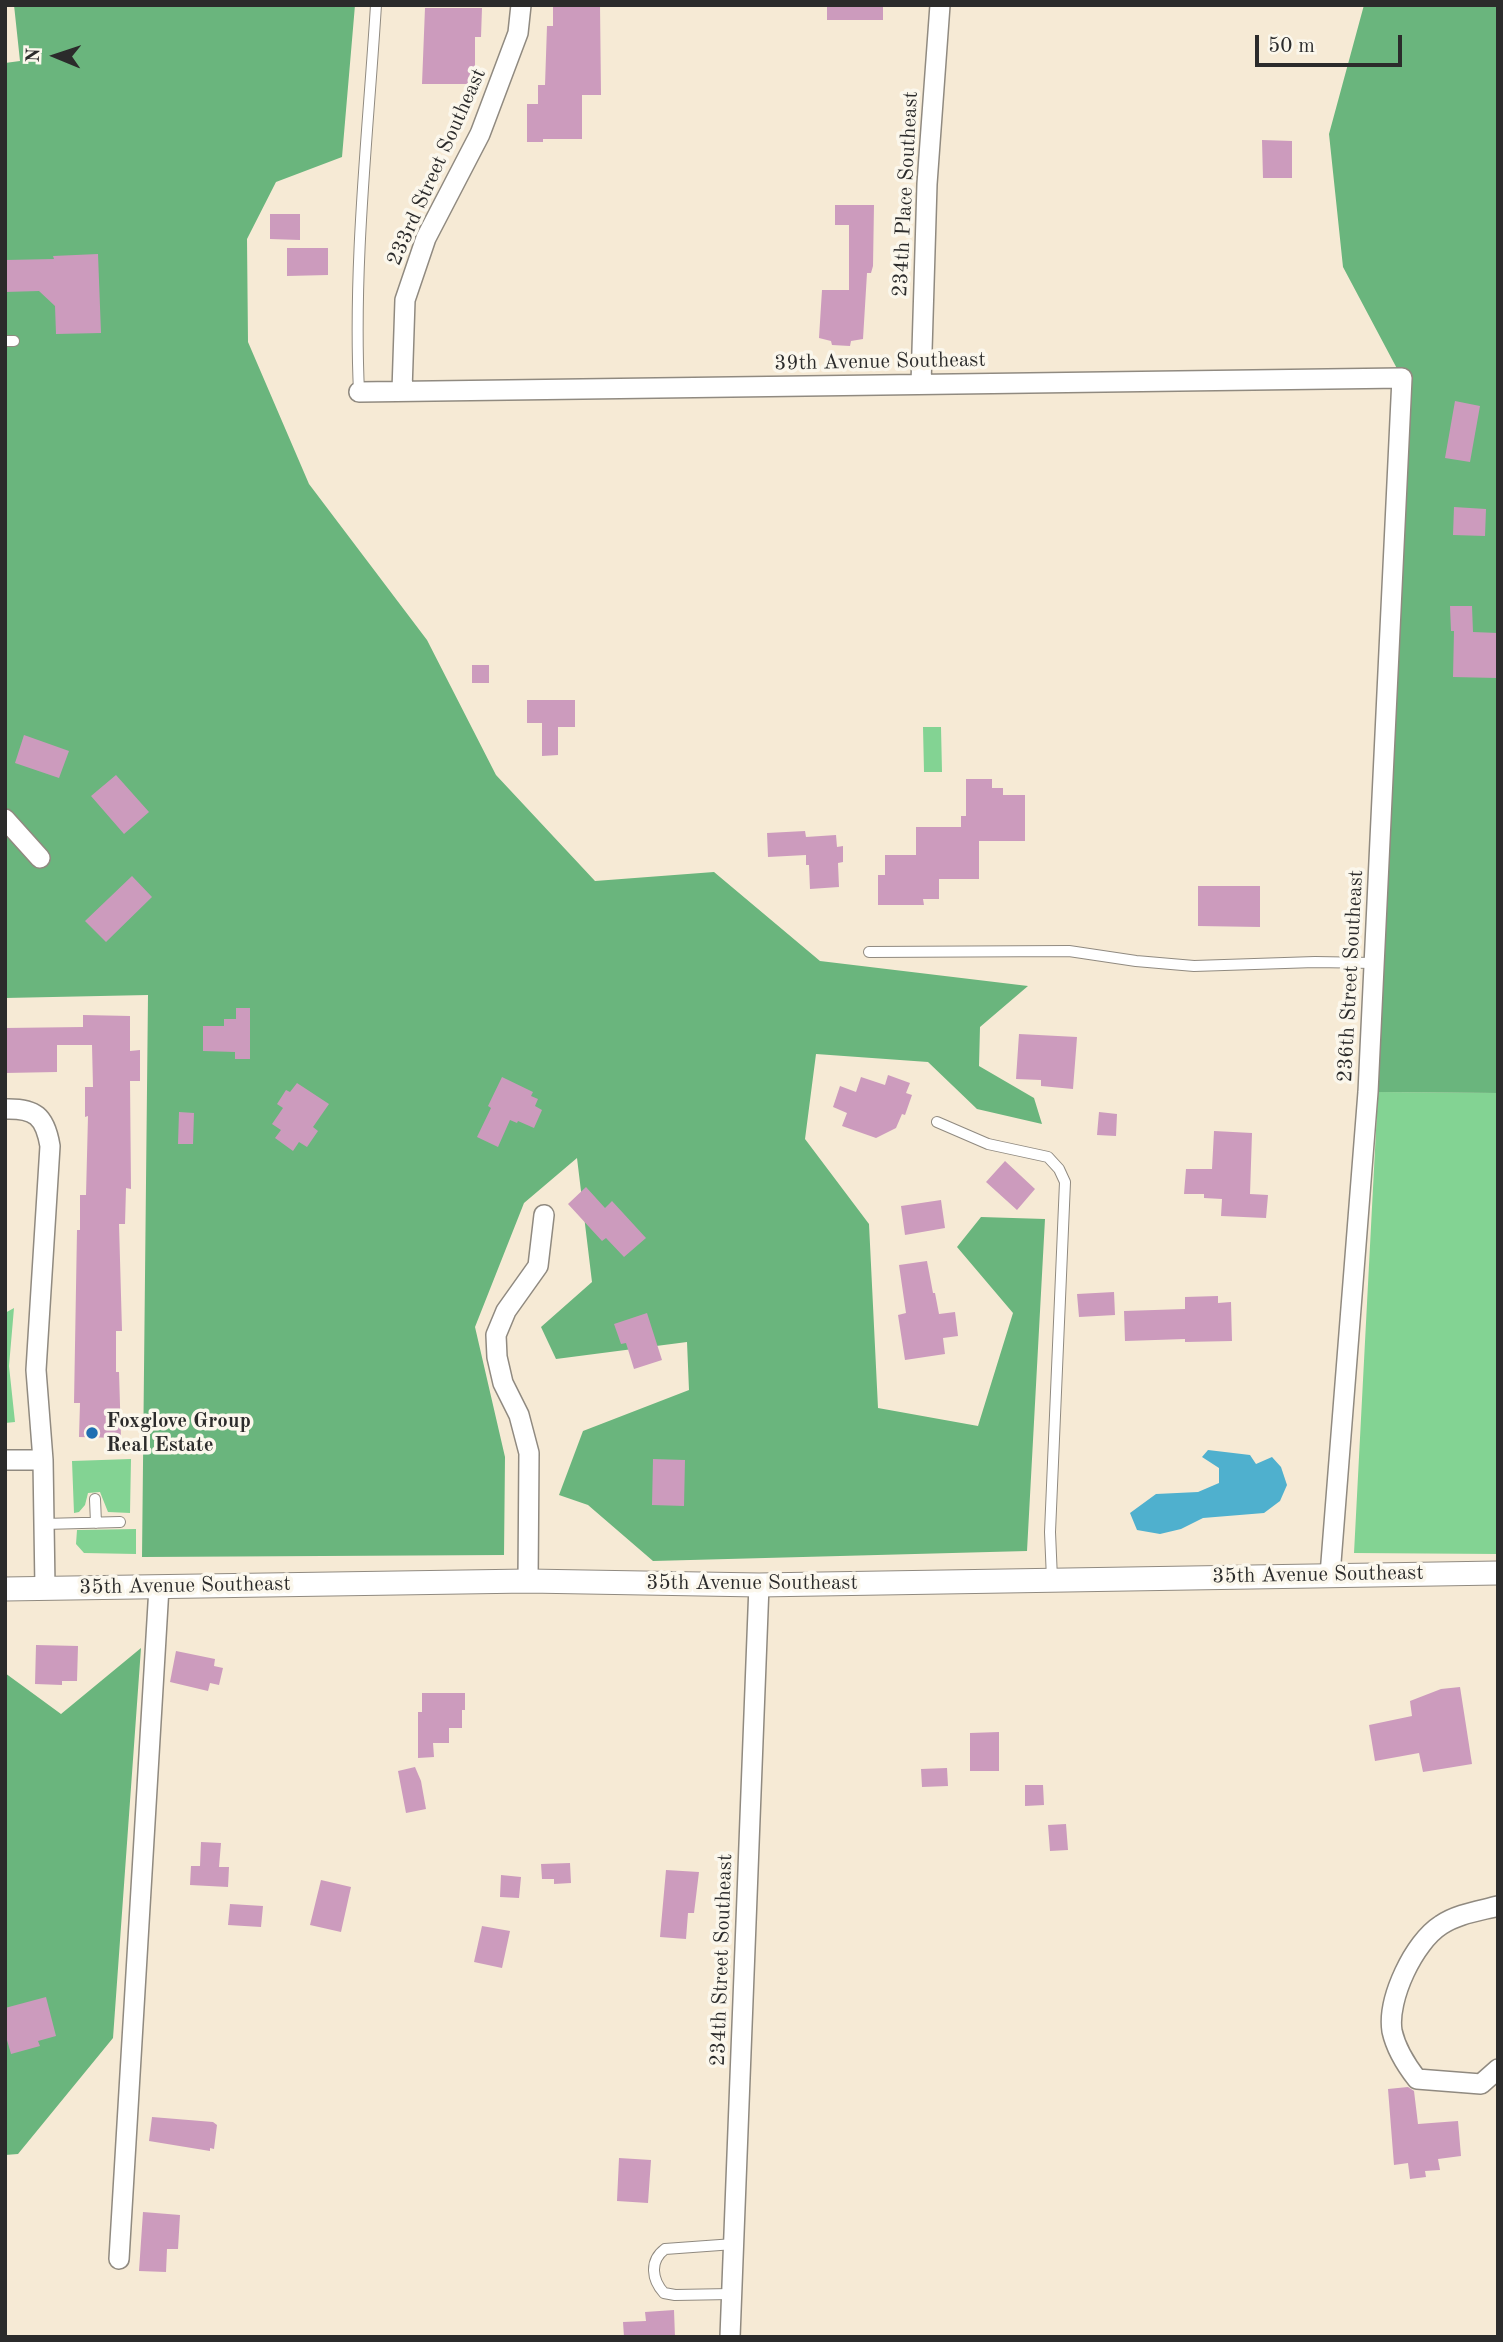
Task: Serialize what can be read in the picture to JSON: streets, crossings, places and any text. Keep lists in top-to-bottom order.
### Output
{
  "streets": {
    "street": [
      "233rd Street Southeast",
      "234th Place Southeast",
      "39th Avenue Southeast",
      "236th Street Southeast",
      "35th Avenue Southeast",
      "234th Street Southeast"
    ]
  },
  "crossings": [
    ["233rd Street Southeast", "39th Avenue Southeast"],
    ["234th Place Southeast", "39th Avenue Southeast"],
    ["39th Avenue Southeast", "236th Street Southeast"],
    ["236th Street Southeast", "35th Avenue Southeast"],
    ["35th Avenue Southeast", "234th Street Southeast"]
  ],
  "places": ["Foxglove Group Real Estate"],
  "scale_bar": "50 m",
  "north": "left"
}
